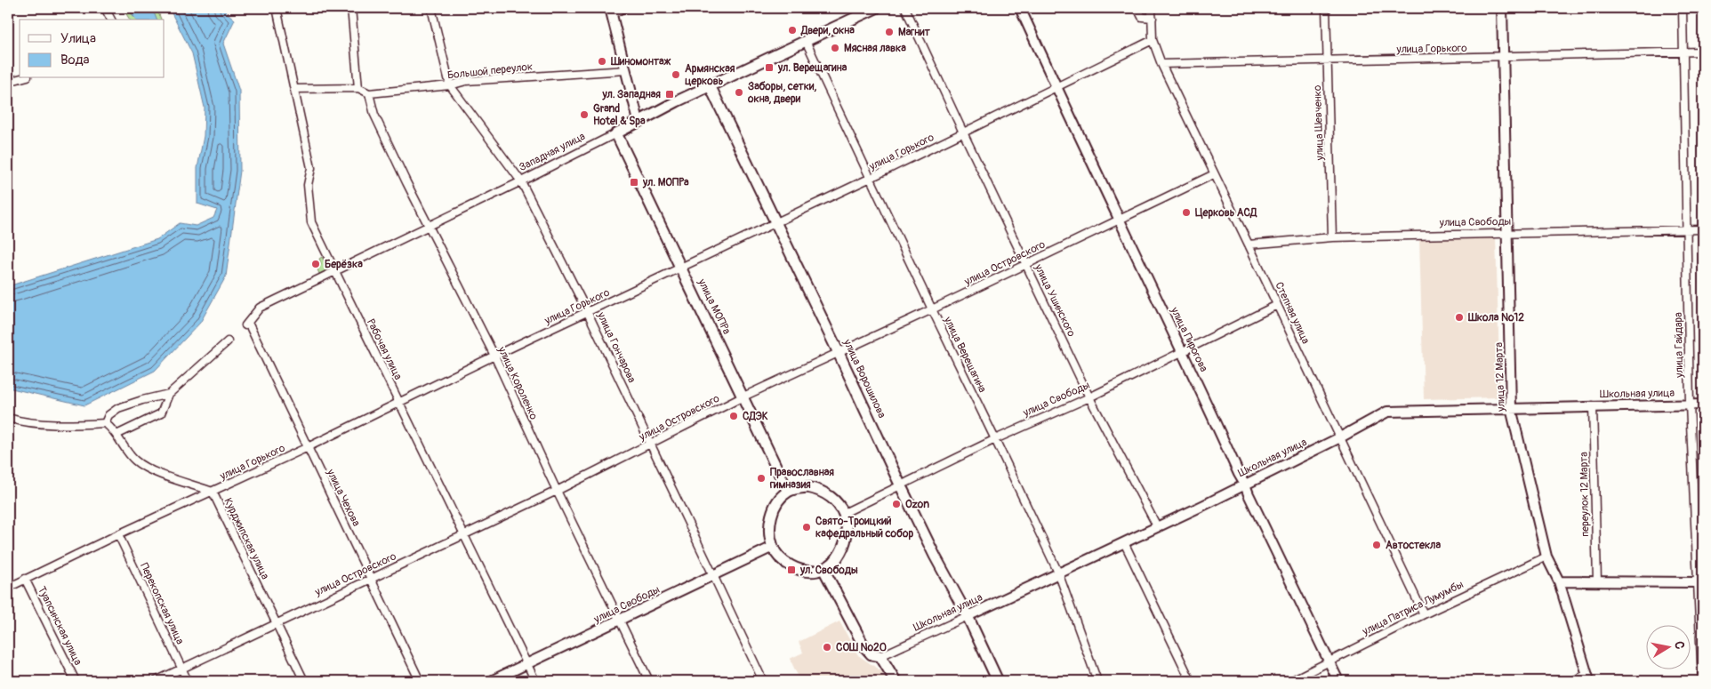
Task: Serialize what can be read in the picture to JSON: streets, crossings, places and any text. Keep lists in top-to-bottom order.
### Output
{
  "streets": {
    "main road": ["Западная улица", "улица МОПРа", "улица Ворошилова"],
    "street": [
      "улица Горького",
      "Большой переулок",
      "улица Шевченко",
      "улица Свободы",
      "улица Островского",
      "улица Ушинского",
      "Степная улица",
      "улица Пирогова",
      "улица Гайдара",
      "улица Гончарова",
      "Рабочая улица",
      "улица Верещагина",
      "улица 12 Марта",
      "улица Короленко",
      "Школьная улица",
      "переулок 12 Марта",
      "улица Чехова",
      "Курджипская улица",
      "Перекопская улица",
      "улица Патриса Лумумбы",
      "Туапсинская улица"
    ]
  },
  "crossings": [
    ["улица Горького", "улица Шевченко"],
    ["улица Горького", "улица Ушинского"],
    ["улица Горького", "улица МОПРа"],
    ["улица Горького", "Степная улица"],
    ["улица Горького", "улица Пирогова"],
    ["улица Горького", "улица Гайдара"],
    ["улица Горького", "улица Гончарова"],
    ["улица Горького", "Рабочая улица"],
    ["улица Горького", "улица Верещагина"],
    ["улица Горького", "улица 12 Марта"],
    ["улица Горького", "улица Ворошилова"],
    ["улица Горького", "улица Короленко"],
    ["улица Горького", "улица Чехова"],
    ["улица Горького", "Курджипская улица"],
    ["улица Горького", "Перекопская улица"],
    ["улица Горького", "Туапсинская улица"],
    ["Большой переулок", "улица Гончарова"],
    ["Большой переулок", "улица Короленко"],
    ["улица Шевченко", "улица Свободы"],
    ["Западная улица", "улица МОПРа"],
    ["Западная улица", "улица Гончарова"],
    ["Западная улица", "Рабочая улица"],
    ["Западная улица", "улица Верещагина"],
    ["Западная улица", "улица Ворошилова"],
    ["Западная улица", "улица Короленко"],
    ["Западная улица", "улица Чехова"],
    ["улица Свободы", "улица Ушинского"],
    ["улица Свободы", "улица МОПРа"],
    ["улица Свободы", "Степная улица"],
    ["улица Свободы", "улица Пирогова"],
    ["улица Свободы", "улица Гайдара"],
    ["улица Свободы", "улица Гончарова"],
    ["улица Свободы", "Рабочая улица"],
    ["улица Свободы", "улица Верещагина"],
    ["улица Свободы", "улица 12 Марта"],
    ["улица Свободы", "улица Ворошилова"],
    ["улица Свободы", "улица Короленко"],
    ["улица Островского", "улица Ушинского"],
    ["улица Островского", "улица МОПРа"],
    ["улица Островского", "Степная улица"],
    ["улица Островского", "улица Пирогова"],
    ["улица Островского", "улица Гончарова"],
    ["улица Островского", "Рабочая улица"],
    ["улица Островского", "улица Верещагина"],
    ["улица Островского", "улица Ворошилова"],
    ["улица Островского", "улица Короленко"],
    ["улица Островского", "улица Чехова"],
    ["улица Островского", "Курджипская улица"],
    ["улица Островского", "Перекопская улица"],
    ["улица Ушинского", "Школьная улица"],
    ["Степная улица", "Школьная улица"],
    ["Степная улица", "улица Патриса Лумумбы"],
    ["улица Пирогова", "Школьная улица"],
    ["улица Пирогова", "улица Патриса Лумумбы"],
    ["улица Гайдара", "Школьная улица"],
    ["улица Верещагина", "Школьная улица"],
    ["улица 12 Марта", "Школьная улица"],
    ["улица 12 Марта", "улица Патриса Лумумбы"],
    ["улица Ворошилова", "Школьная улица"],
    ["Школьная улица", "переулок 12 Марта"]
  ],
  "places": {
    "other": [
      "Двери, окна",
      "Магнит",
      "Мясная лавка",
      "Шиномонтаж",
      "Армянская церковь",
      "Заборы, сетки, окна, двери",
      "Grand Hotel & Spa",
      "Церковь АСД",
      "Берёзка",
      "Школа №12",
      "СДЭК",
      "Православная гимназия",
      "Ozon",
      "Свято-Троицкий кафедральный собор",
      "Автостекла",
      "СОШ №20"
    ],
    "transit": [
      "ул. Верещагина",
      "ул. Западная",
      "ул. МОПРа",
      "ул. Свободы"
    ]
  },
  "legend": ["Улица", "Вода"],
  "north": "right"
}
